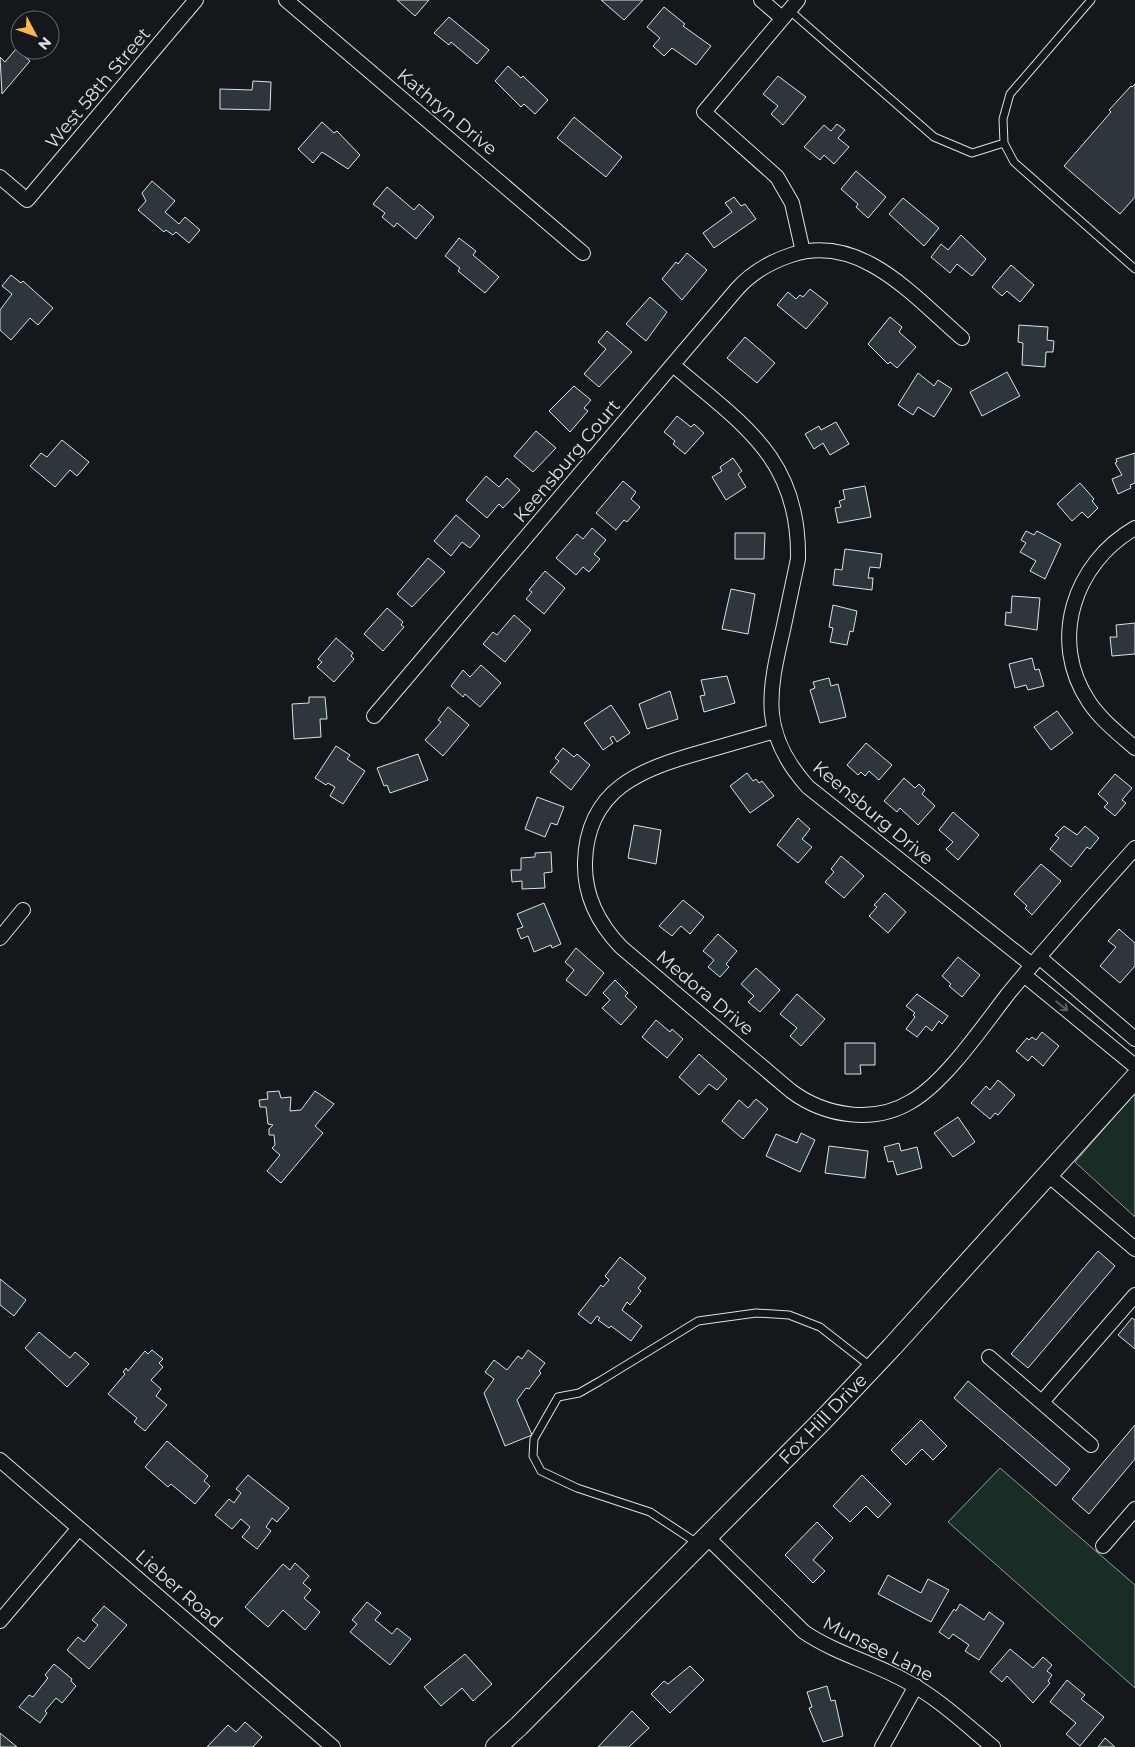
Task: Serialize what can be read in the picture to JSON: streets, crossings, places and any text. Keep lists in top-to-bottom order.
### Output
{
  "streets": {
    "street": [
      "West 58th Street",
      "Kathryn Drive",
      "Keensburg Court",
      "Keensburg Drive",
      "Medora Drive",
      "Fox Hill Drive",
      "Lieber Road",
      "Munsee Lane"
    ]
  },
  "crossings": [
    ["Keensburg Court", "Keensburg Drive"],
    ["Keensburg Drive", "Medora Drive"],
    ["Fox Hill Drive", "Munsee Lane"]
  ],
  "north": "bottom right"
}
